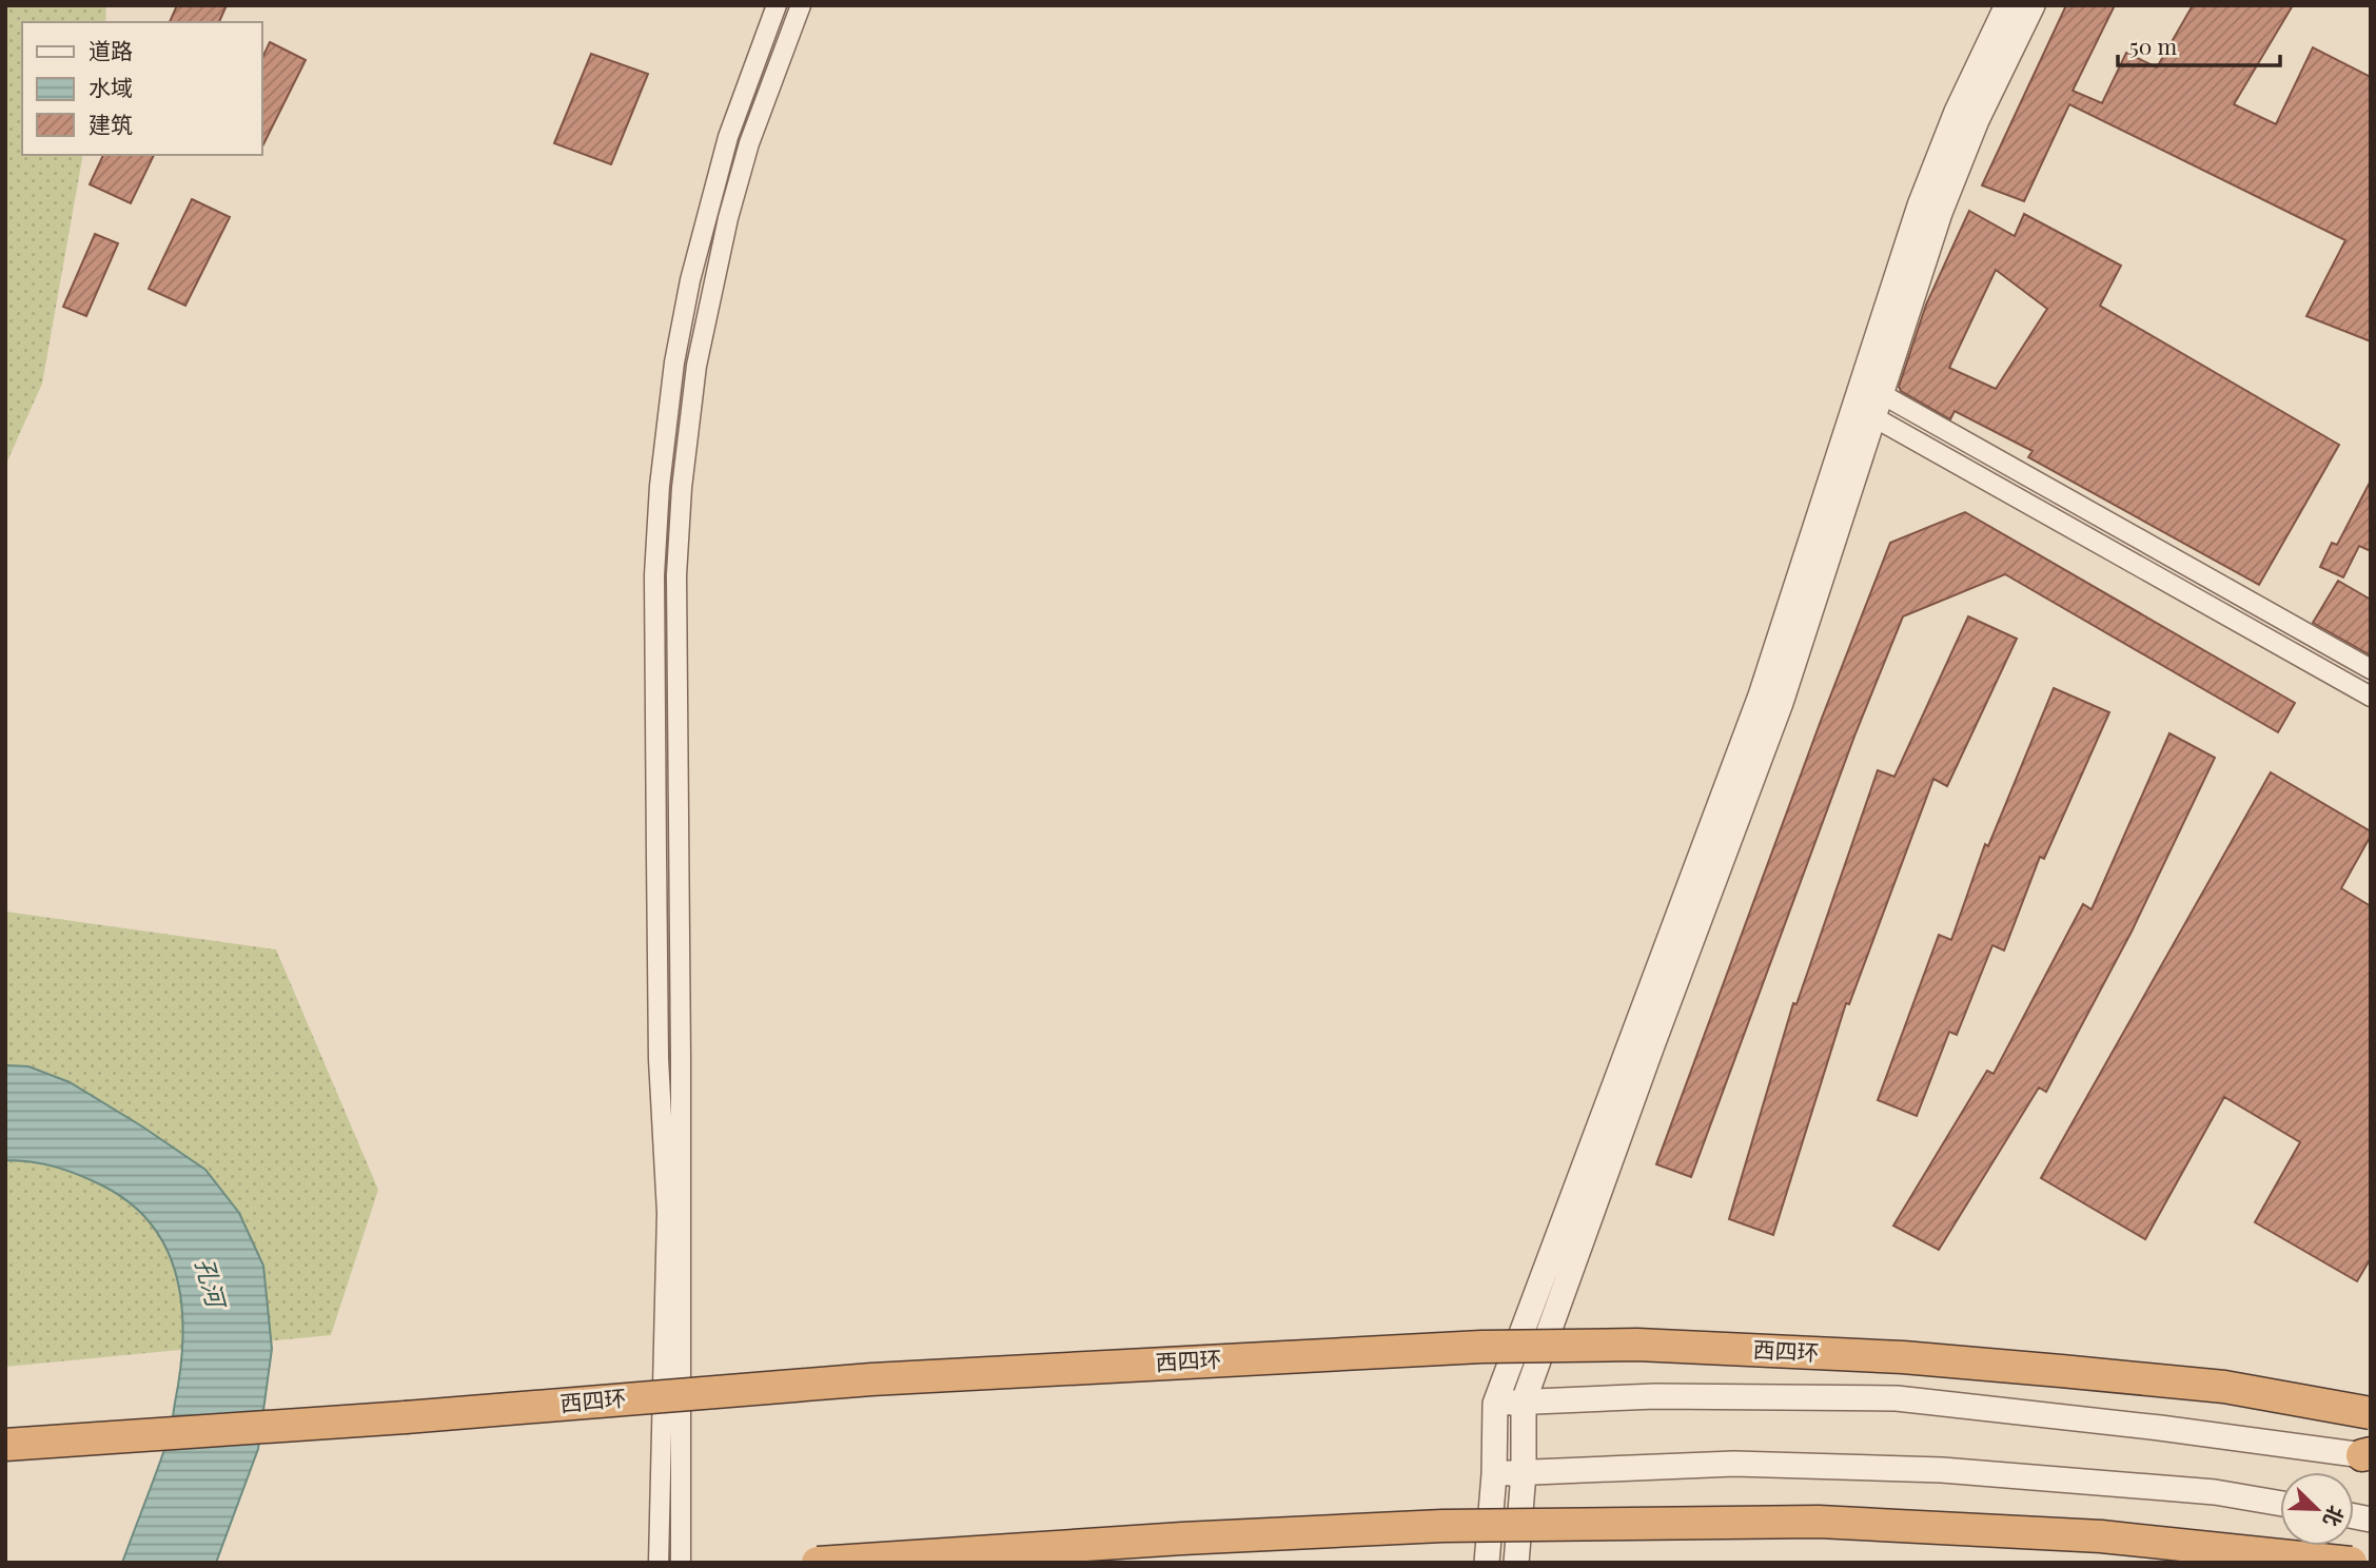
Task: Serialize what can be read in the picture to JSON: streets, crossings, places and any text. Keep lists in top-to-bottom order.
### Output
{
  "streets": {
    "highway": ["西四环"]
  },
  "water": ["孔河"],
  "legend": ["道路", "水域", "建筑"],
  "scale_bar": "50 m",
  "north": "bottom right"
}
